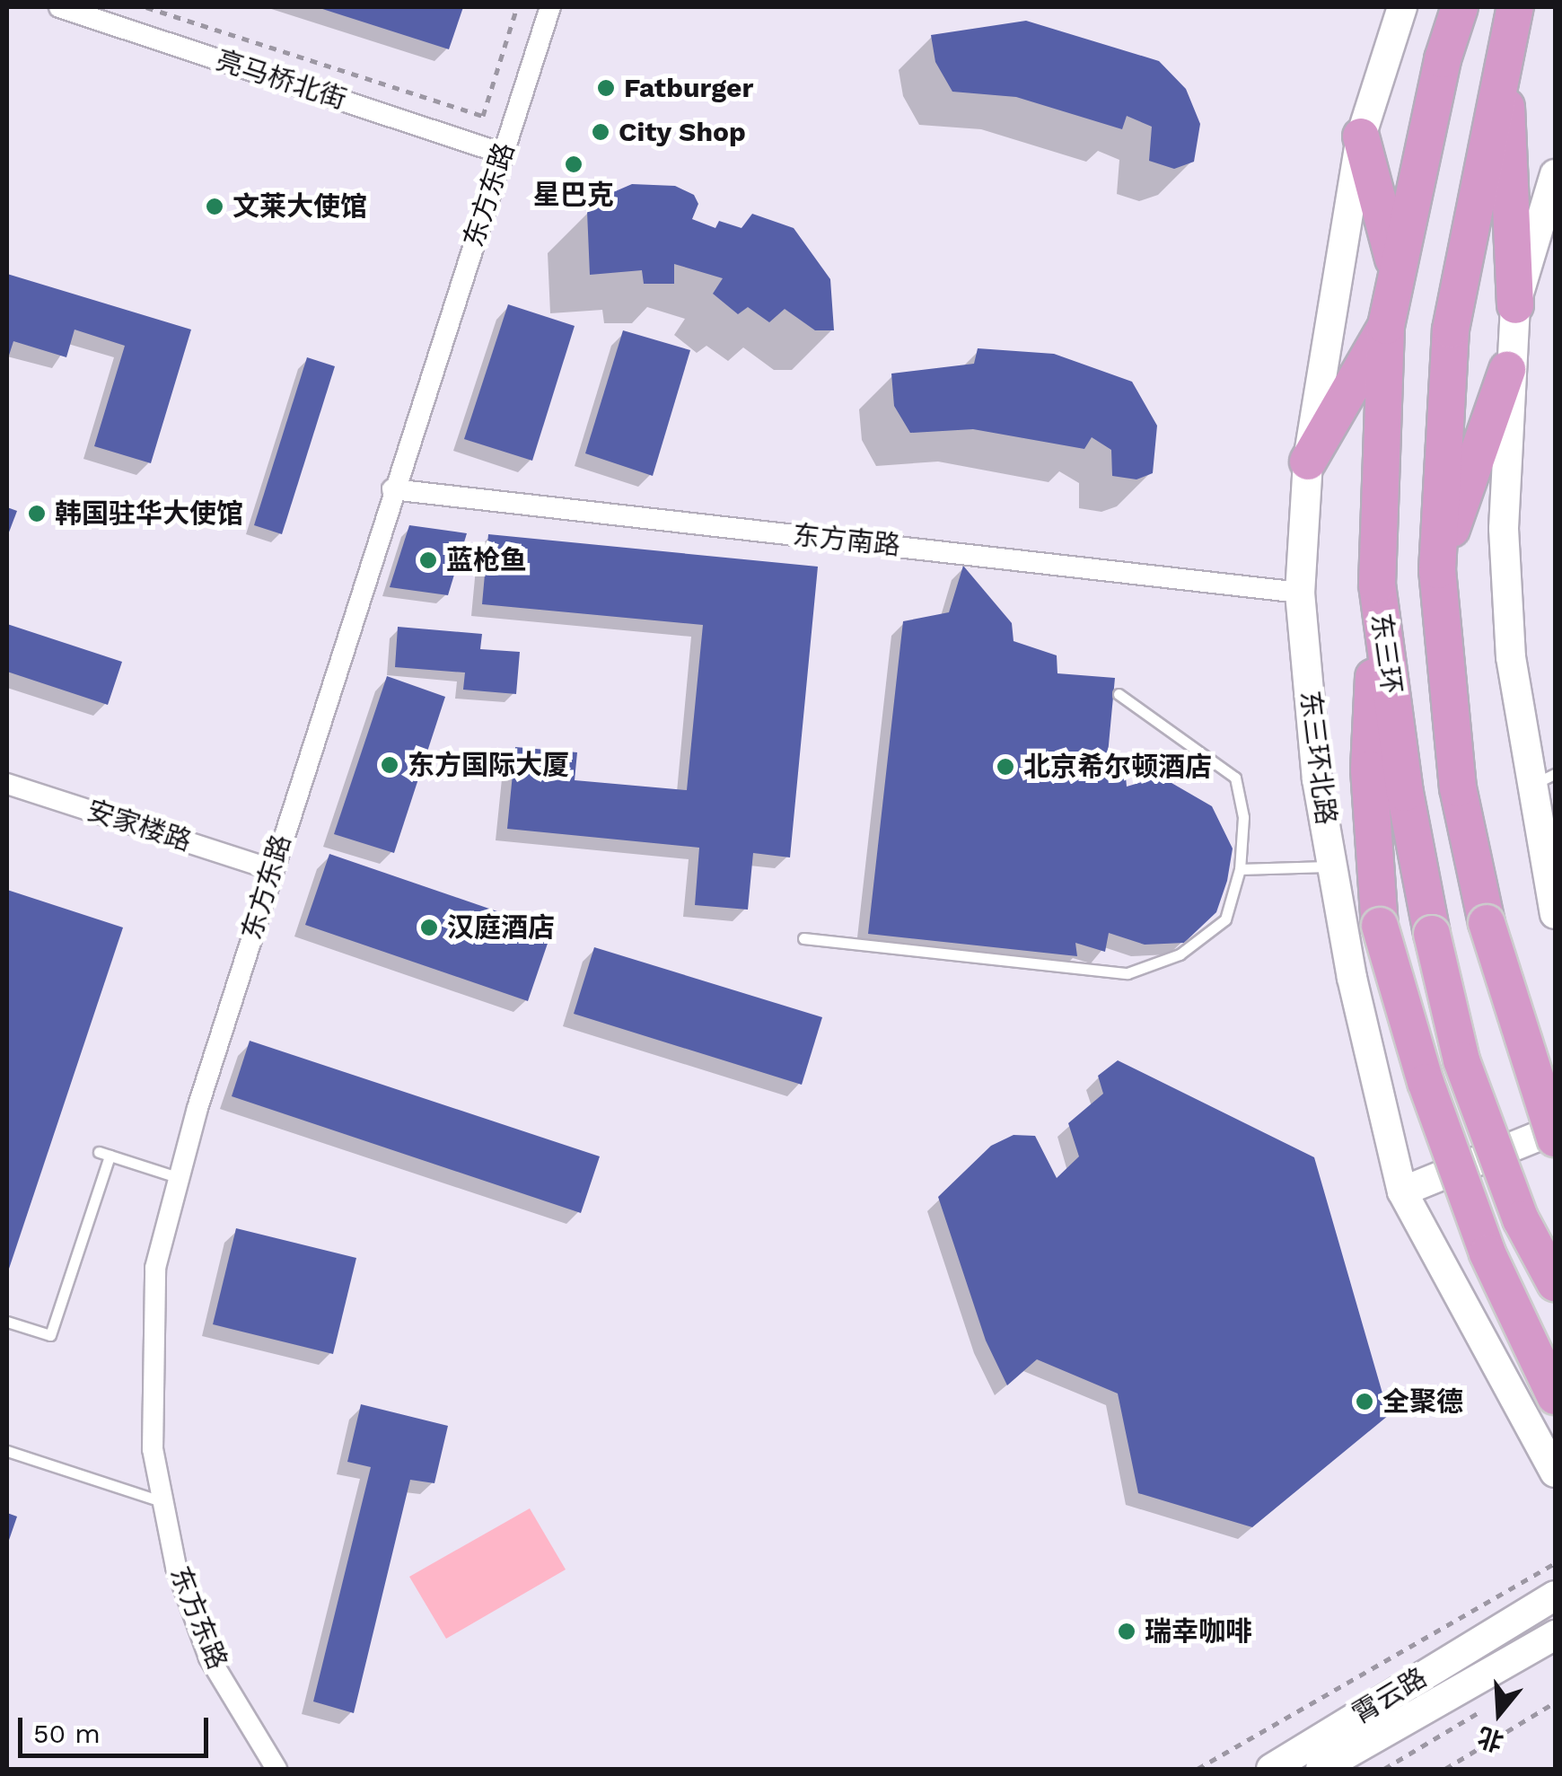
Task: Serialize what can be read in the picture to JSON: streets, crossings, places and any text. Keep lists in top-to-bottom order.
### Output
{
  "streets": {
    "highway": ["东三环"],
    "street": [
      "亮马桥北街",
      "东方东路",
      "东方南路",
      "东三环北路",
      "安家楼路",
      "霄云路"
    ]
  },
  "crossings": [
    ["亮马桥北街", "东方东路"],
    ["东方东路", "东方南路"],
    ["东方东路", "安家楼路"],
    ["东方南路", "东三环北路"]
  ],
  "places": [
    "Fatburger",
    "City Shop",
    "星巴克",
    "文莱大使馆",
    "韩国驻华大使馆",
    "蓝枪鱼",
    "东方国际大厦",
    "北京希尔顿酒店",
    "汉庭酒店",
    "全聚德",
    "瑞幸咖啡"
  ],
  "scale_bar": "50 m",
  "north": "bottom"
}
